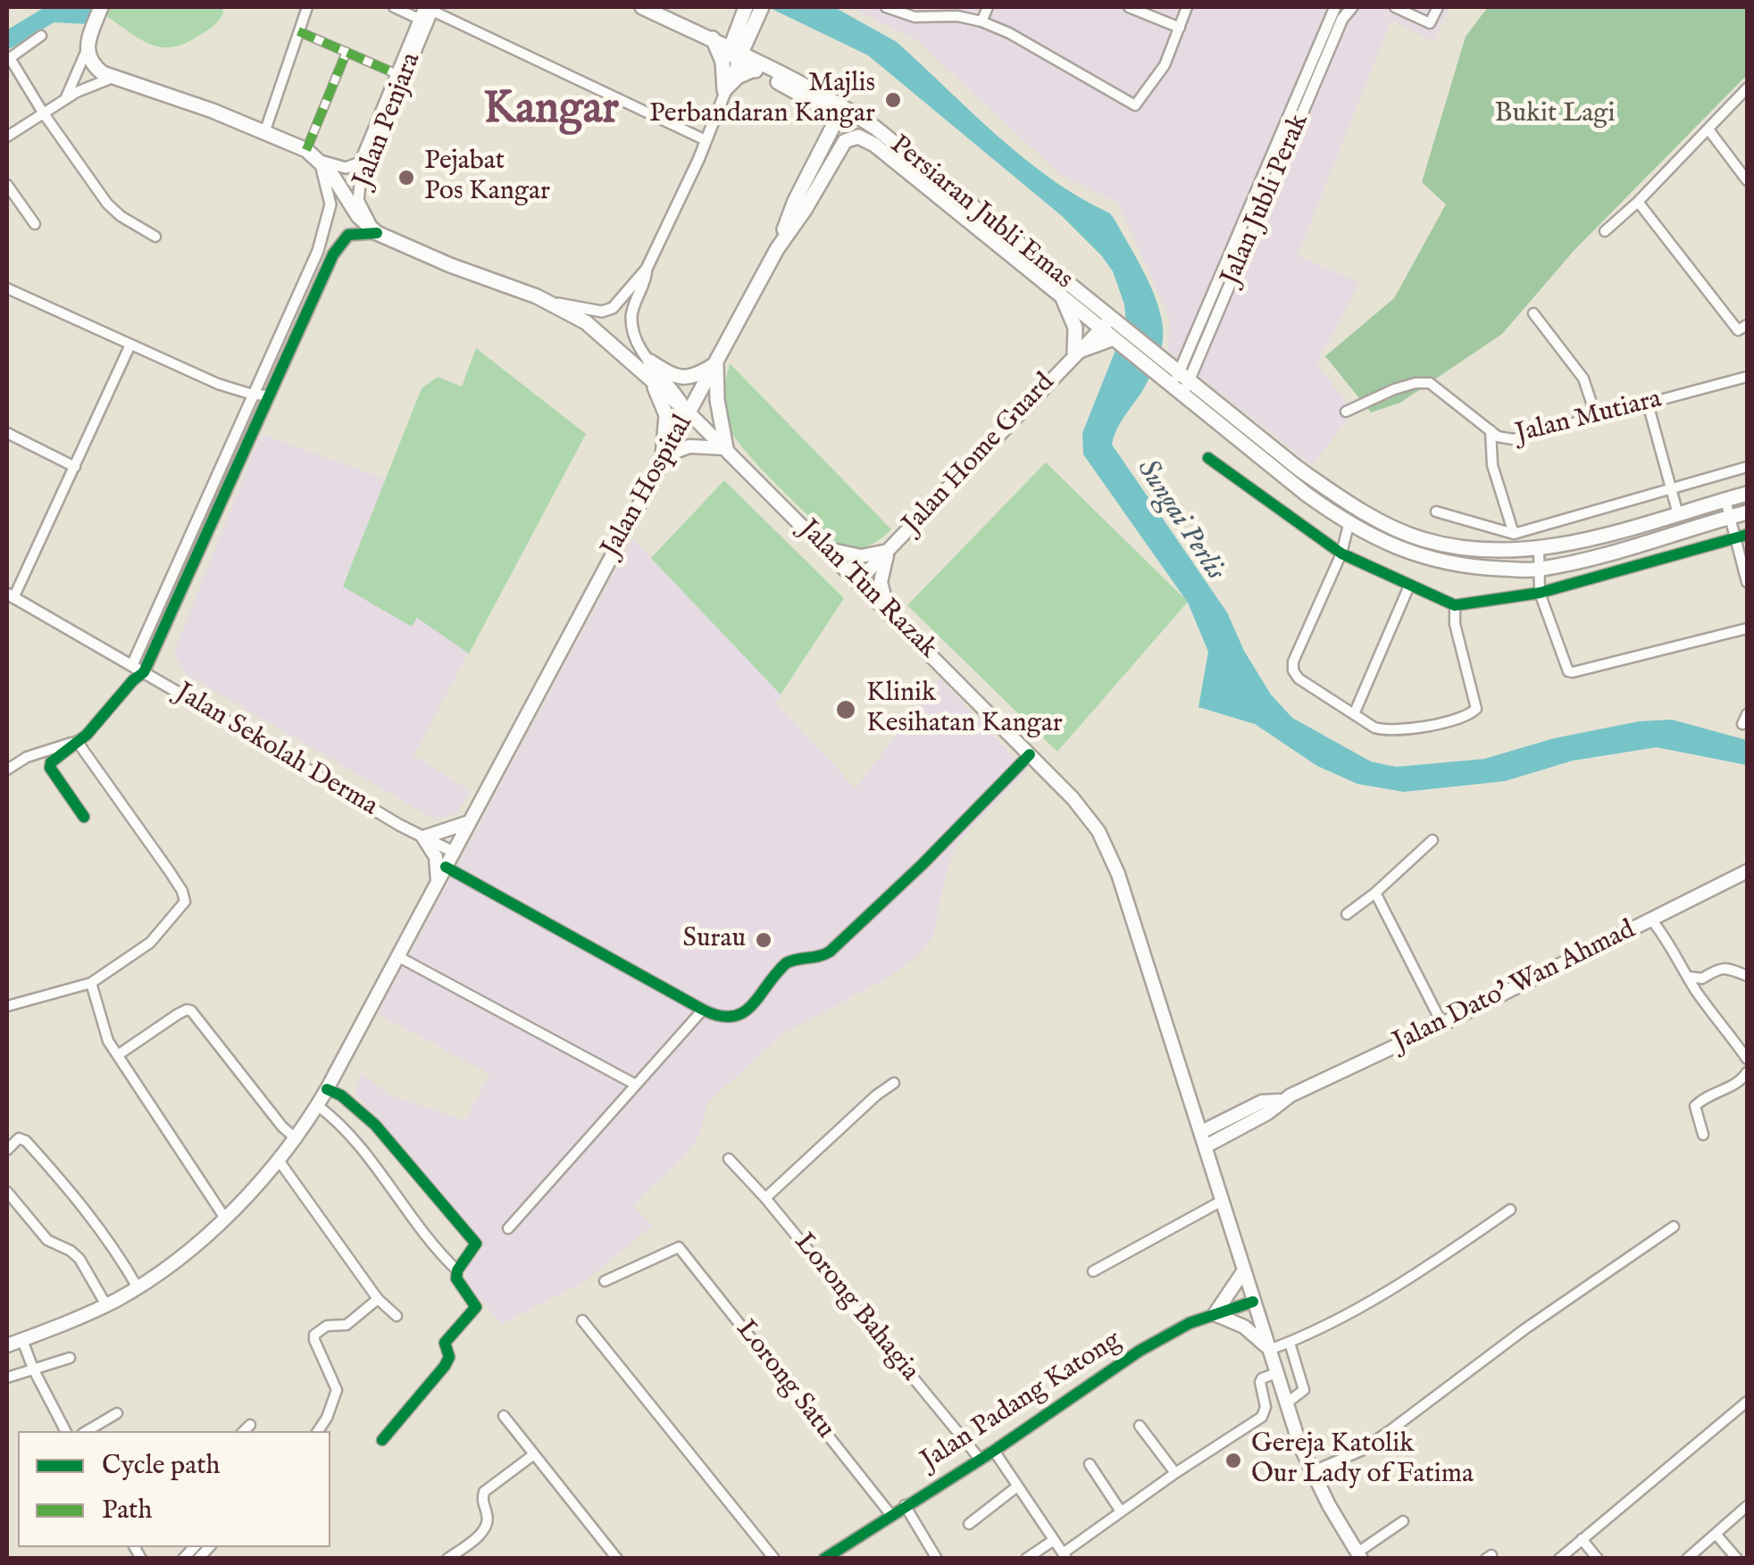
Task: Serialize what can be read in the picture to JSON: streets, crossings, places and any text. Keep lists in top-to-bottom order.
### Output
{
  "streets": {
    "main road": [
      "Persiaran Jubli Emas",
      "Jalan Home Guard",
      "Jalan Hospital",
      "Jalan Tun Razak",
      "Jalan Dato' Wan Ahmad"
    ],
    "street": [
      "Jalan Penjara",
      "Jalan Jubli Perak",
      "Jalan Mutiara",
      "Jalan Sekolah Derma",
      "Lorong Bahagia",
      "Lorong Satu",
      "Jalan Padang Katong"
    ]
  },
  "crossings": [
    ["Jalan Penjara", "Jalan Tun Razak"],
    ["Jalan Penjara", "Jalan Sekolah Derma"],
    ["Persiaran Jubli Emas", "Jalan Hospital"],
    ["Jalan Home Guard", "Jalan Tun Razak"],
    ["Jalan Hospital", "Jalan Tun Razak"],
    ["Jalan Hospital", "Jalan Sekolah Derma"],
    ["Jalan Tun Razak", "Jalan Padang Katong"],
    ["Lorong Bahagia", "Jalan Padang Katong"],
    ["Lorong Satu", "Jalan Padang Katong"]
  ],
  "districts": ["Kangar"],
  "water": ["Sungai Perlis"],
  "parks": ["Bukit Lagi"],
  "places": [
    "Majlis Perbandaran Kangar",
    "Pejabat Pos Kangar",
    "Klinik Kesihatan Kangar",
    "Surau",
    "Gereja Katolik Our Lady of Fatima"
  ],
  "legend": ["Cycle path", "Path"]
}
